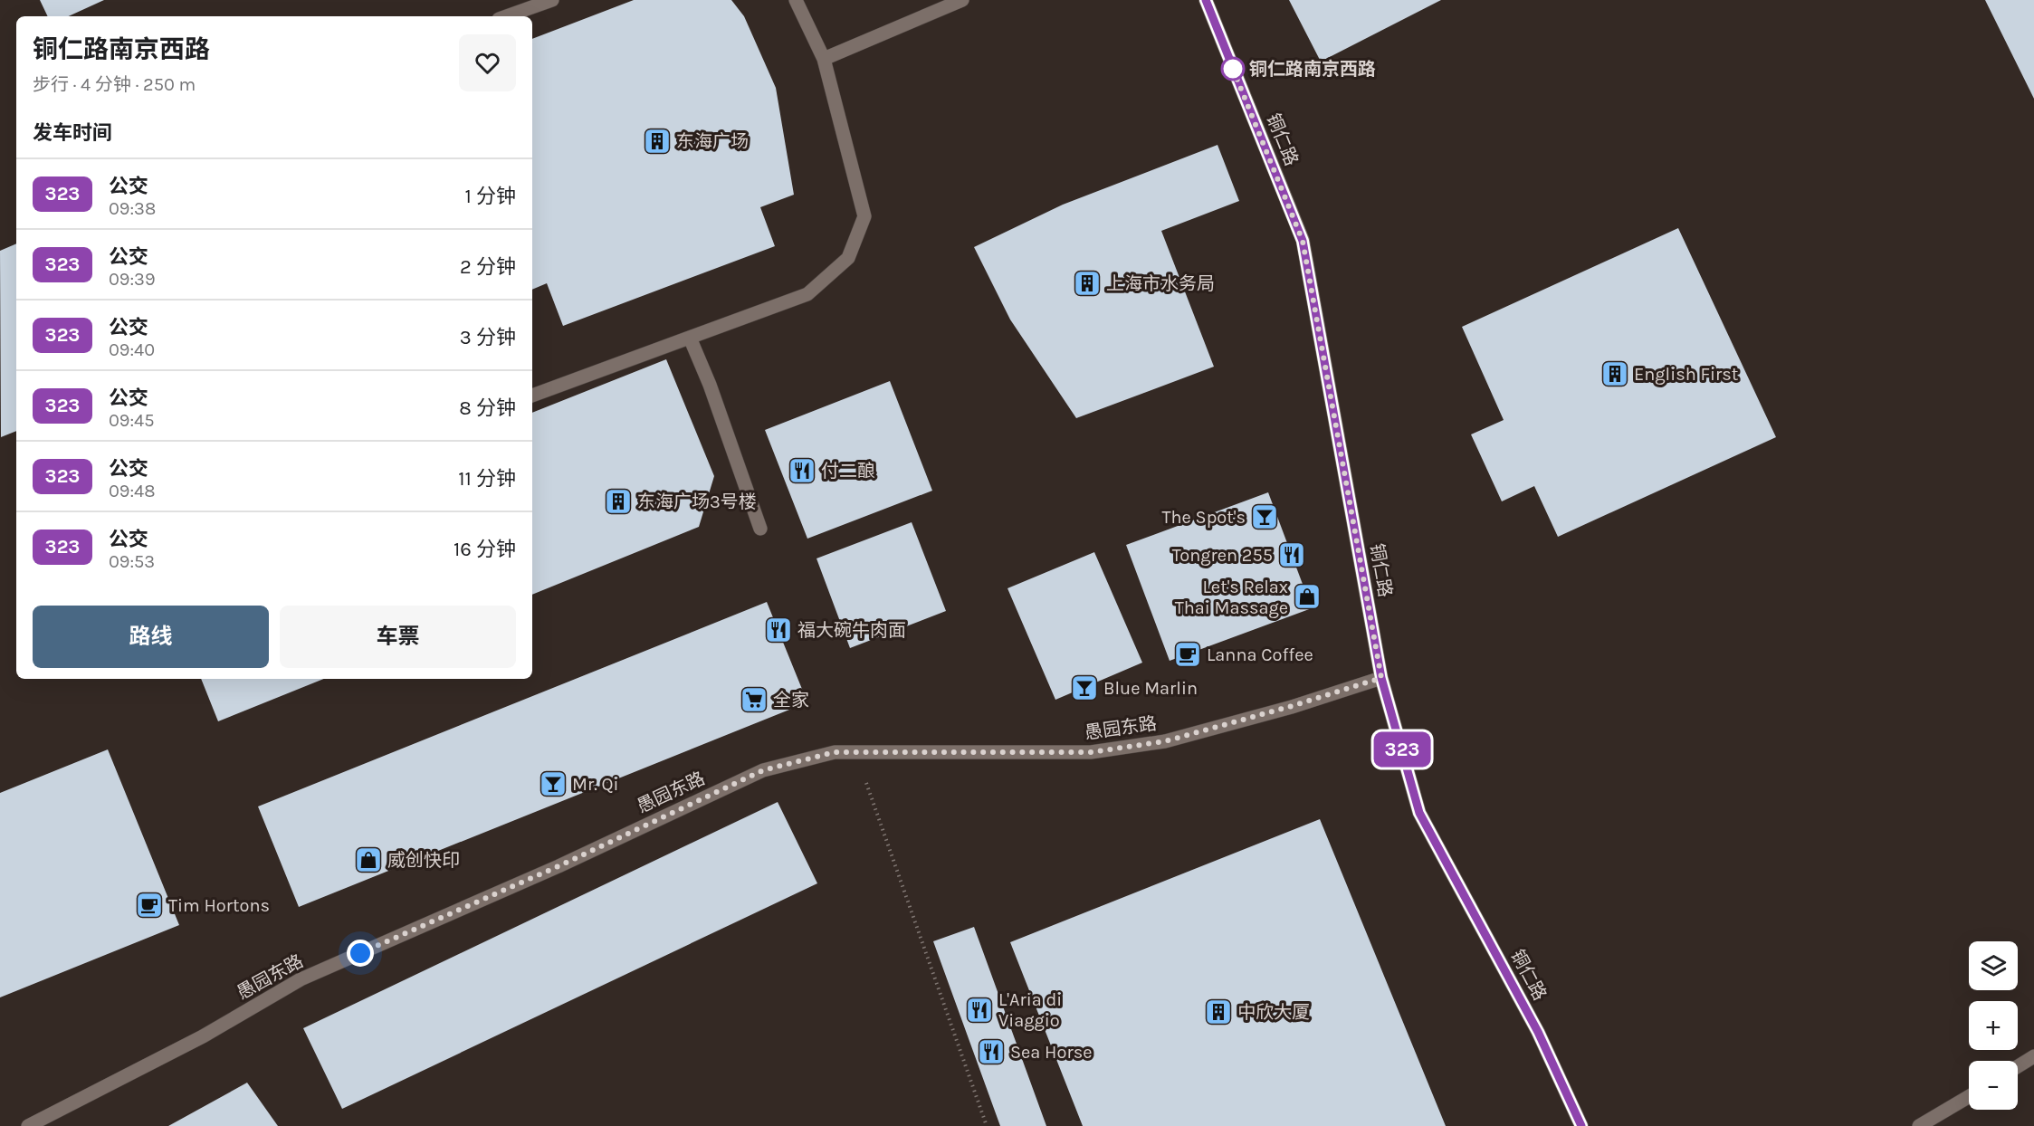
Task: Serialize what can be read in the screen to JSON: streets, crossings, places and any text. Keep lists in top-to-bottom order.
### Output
{
  "streets": {
    "street": ["铜仁路", "愚园东路"]
  },
  "crossings": [
    ["铜仁路", "愚园东路"]
  ],
  "places": {
    "other": ["铜仁路南京西路"],
    "building": [
      "东海广场",
      "上海市水务局",
      "English First",
      "东海广场3号楼",
      "中欣大厦"
    ],
    "restaurant": [
      "付二酿",
      "Tongren 255",
      "福大碗牛肉面",
      "L'Aria di Viaggio",
      "Sea Horse"
    ],
    "bar": ["The Spot's", "Blue Marlin", "Mr. Qi"],
    "shop": ["Let's Relax Thai Massage", "威创快印"],
    "cafe": ["Lanna Coffee", "Tim Hortons"],
    "supermarket": ["全家"]
  },
  "lines": ["bus line 323"],
  "page": {
    "on_map": "323",
    "heading": [
      ["铜仁路南京西路", "步行 · 4 分钟 · 250 m"],
      "发车时间"
    ],
    "list": [
      {
        "mark": "323",
        "name": "公交",
        "note": "09:38",
        "value": "1 分钟"
      },
      {
        "mark": "323",
        "name": "公交",
        "note": "09:39",
        "value": "2 分钟"
      },
      {
        "mark": "323",
        "name": "公交",
        "note": "09:40",
        "value": "3 分钟"
      },
      {
        "mark": "323",
        "name": "公交",
        "note": "09:45",
        "value": "8 分钟"
      },
      {
        "mark": "323",
        "name": "公交",
        "note": "09:48",
        "value": "11 分钟"
      },
      {
        "mark": "323",
        "name": "公交",
        "note": "09:53",
        "value": "16 分钟"
      }
    ],
    "buttons": ["路线", "车票"],
    "map_buttons": ["+", "−"]
  }
}
